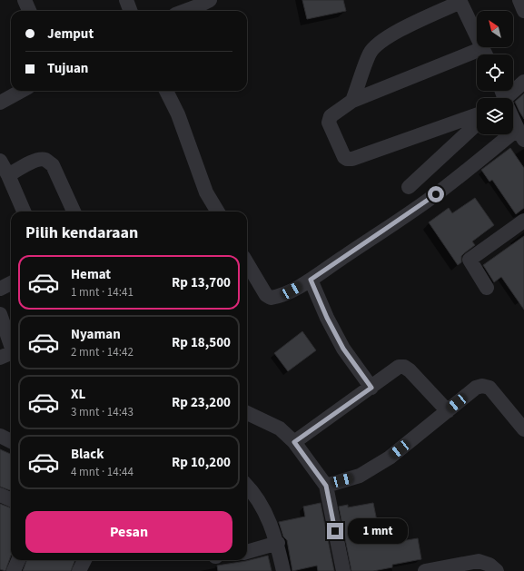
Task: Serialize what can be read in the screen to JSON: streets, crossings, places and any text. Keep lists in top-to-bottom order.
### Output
{
  "north": "top left",
  "page": {
    "banner": ["Jemput", "Tujuan"],
    "heading": "Pilih kendaraan",
    "list": [
      {
        "name": "Hemat",
        "note": "1 mnt · 14:41",
        "value": "Rp 13,700"
      },
      {
        "name": "Nyaman",
        "note": "2 mnt · 14:42",
        "value": "Rp 18,500"
      },
      {
        "name": "XL",
        "note": "3 mnt · 14:43",
        "value": "Rp 23,200"
      },
      {
        "name": "Black",
        "note": "4 mnt · 14:44",
        "value": "Rp 10,200"
      }
    ],
    "buttons": "Pesan",
    "bubble": "1 mnt"
  }
}
